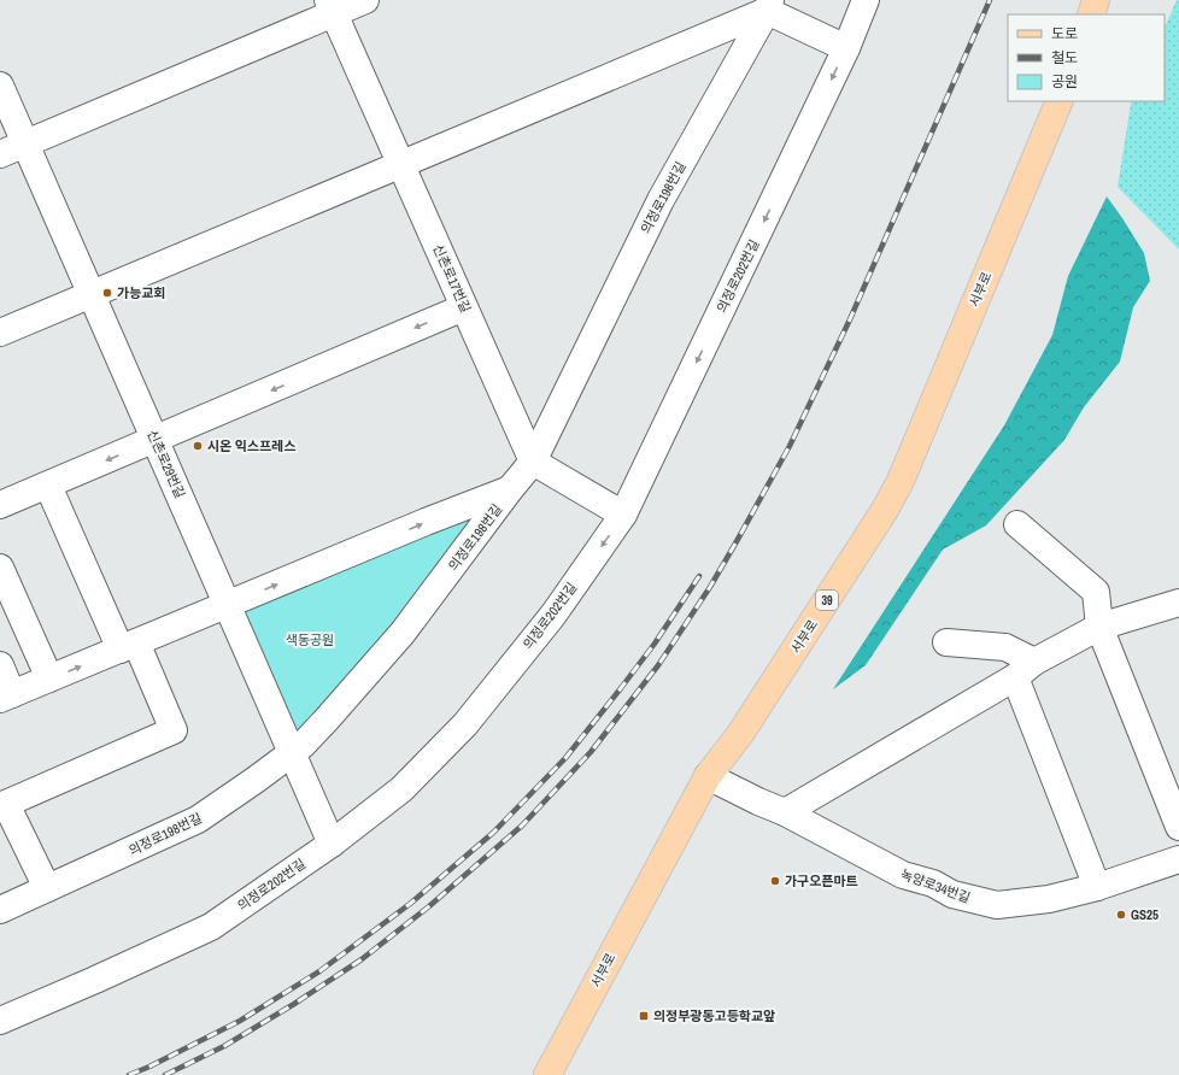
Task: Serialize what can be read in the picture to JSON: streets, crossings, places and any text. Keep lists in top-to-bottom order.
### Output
{
  "streets": {
    "main road": ["서부로", "39"],
    "street": [
      "의정로198번길",
      "의정로202번길",
      "신촌로17번길",
      "신촌로29번길",
      "녹양로34번길"
    ]
  },
  "crossings": [
    ["의정로198번길", "신촌로17번길"],
    ["의정로198번길", "신촌로29번길"],
    ["의정로202번길", "신촌로29번길"],
    ["서부로", "녹양로34번길"]
  ],
  "one_way": ["의정로202번길"],
  "parks": ["색동공원"],
  "places": {
    "other": [
      "가능교회",
      "시온 익스프레스",
      "가구오픈마트",
      "GS25"
    ],
    "transit": ["의정부광동고등학교앞"]
  },
  "legend": ["도로", "철도", "공원"]
}
